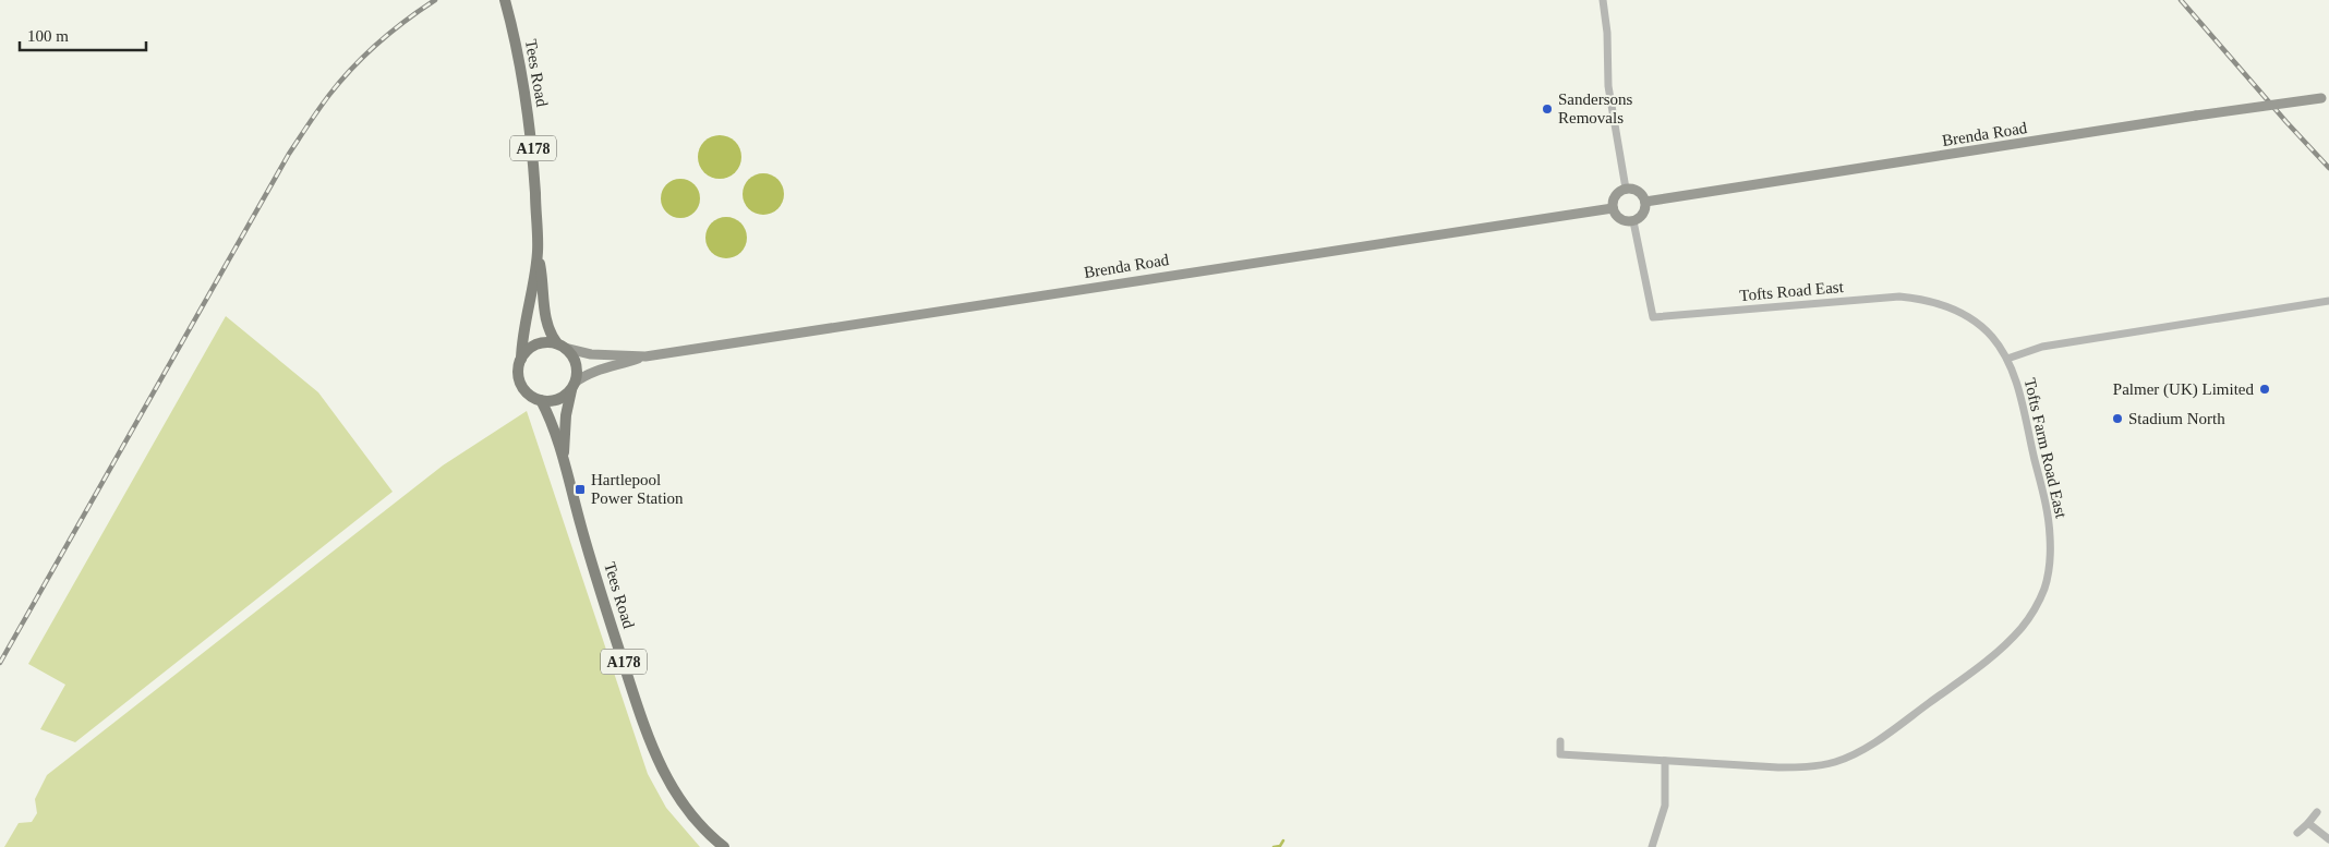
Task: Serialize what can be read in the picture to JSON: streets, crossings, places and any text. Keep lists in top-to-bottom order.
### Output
{
  "streets": {
    "main road": ["Tees Road", "Brenda Road", "A178"],
    "street": ["Tofts Road East", "Tofts Farm Road East"]
  },
  "crossings": [
    ["Tees Road", "Brenda Road"],
    ["Tees Road", "A178"],
    ["Brenda Road", "A178"],
    ["Brenda Road", "Tofts Road East"],
    ["Tofts Road East", "Tofts Farm Road East"]
  ],
  "places": {
    "other": ["Sandersons Removals", "Palmer (UK) Limited", "Stadium North"],
    "transit": ["Hartlepool Power Station"]
  },
  "scale_bar": "100 m"
}
